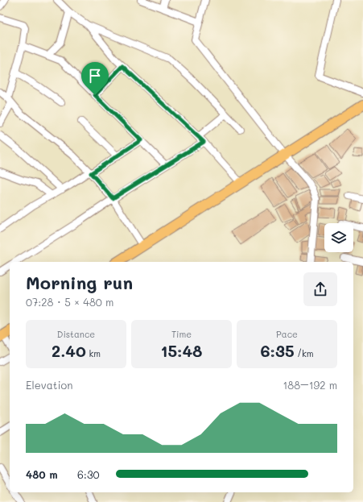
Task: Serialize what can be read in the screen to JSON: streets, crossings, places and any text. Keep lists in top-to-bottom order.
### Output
{
  "page": {
    "heading": ["Morning run", "07:28 · 5 × 480 m"],
    "stats": [
      ["Distance", "2.40 km"],
      ["Time", "15:48"],
      ["Pace", "6:35 /km"]
    ],
    "chart": ["Elevation", "188–192 m"],
    "list": [
      {
        "name": "480 m",
        "note": "6:30"
      }
    ]
  }
}
